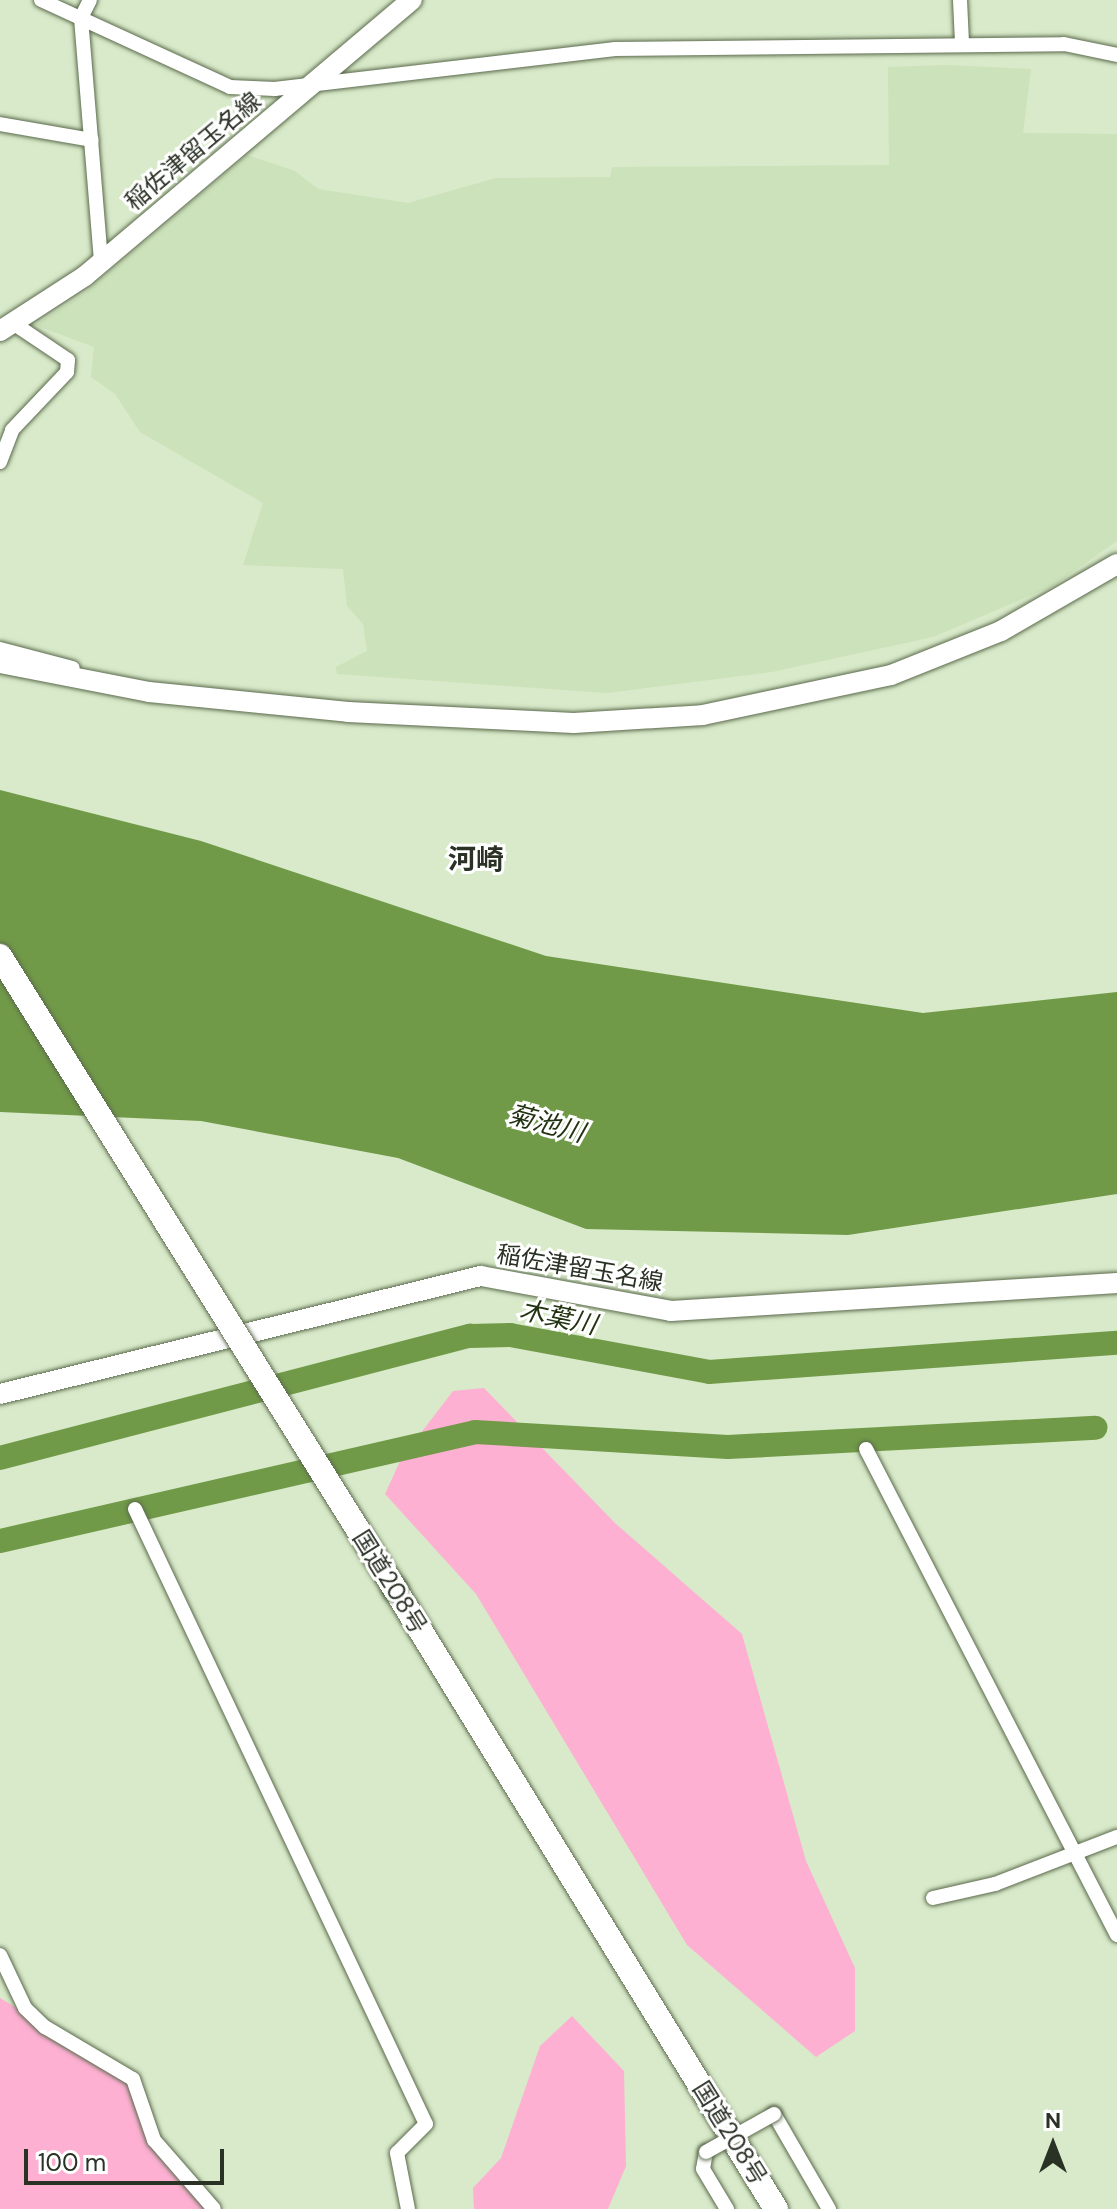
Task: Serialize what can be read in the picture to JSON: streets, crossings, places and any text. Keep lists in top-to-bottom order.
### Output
{
  "streets": {
    "highway": ["国道208号"],
    "main road": ["稲佐津留玉名線"]
  },
  "districts": ["河崎"],
  "water": ["菊池川", "木葉川"],
  "scale_bar": "100 m",
  "north": "top"
}
